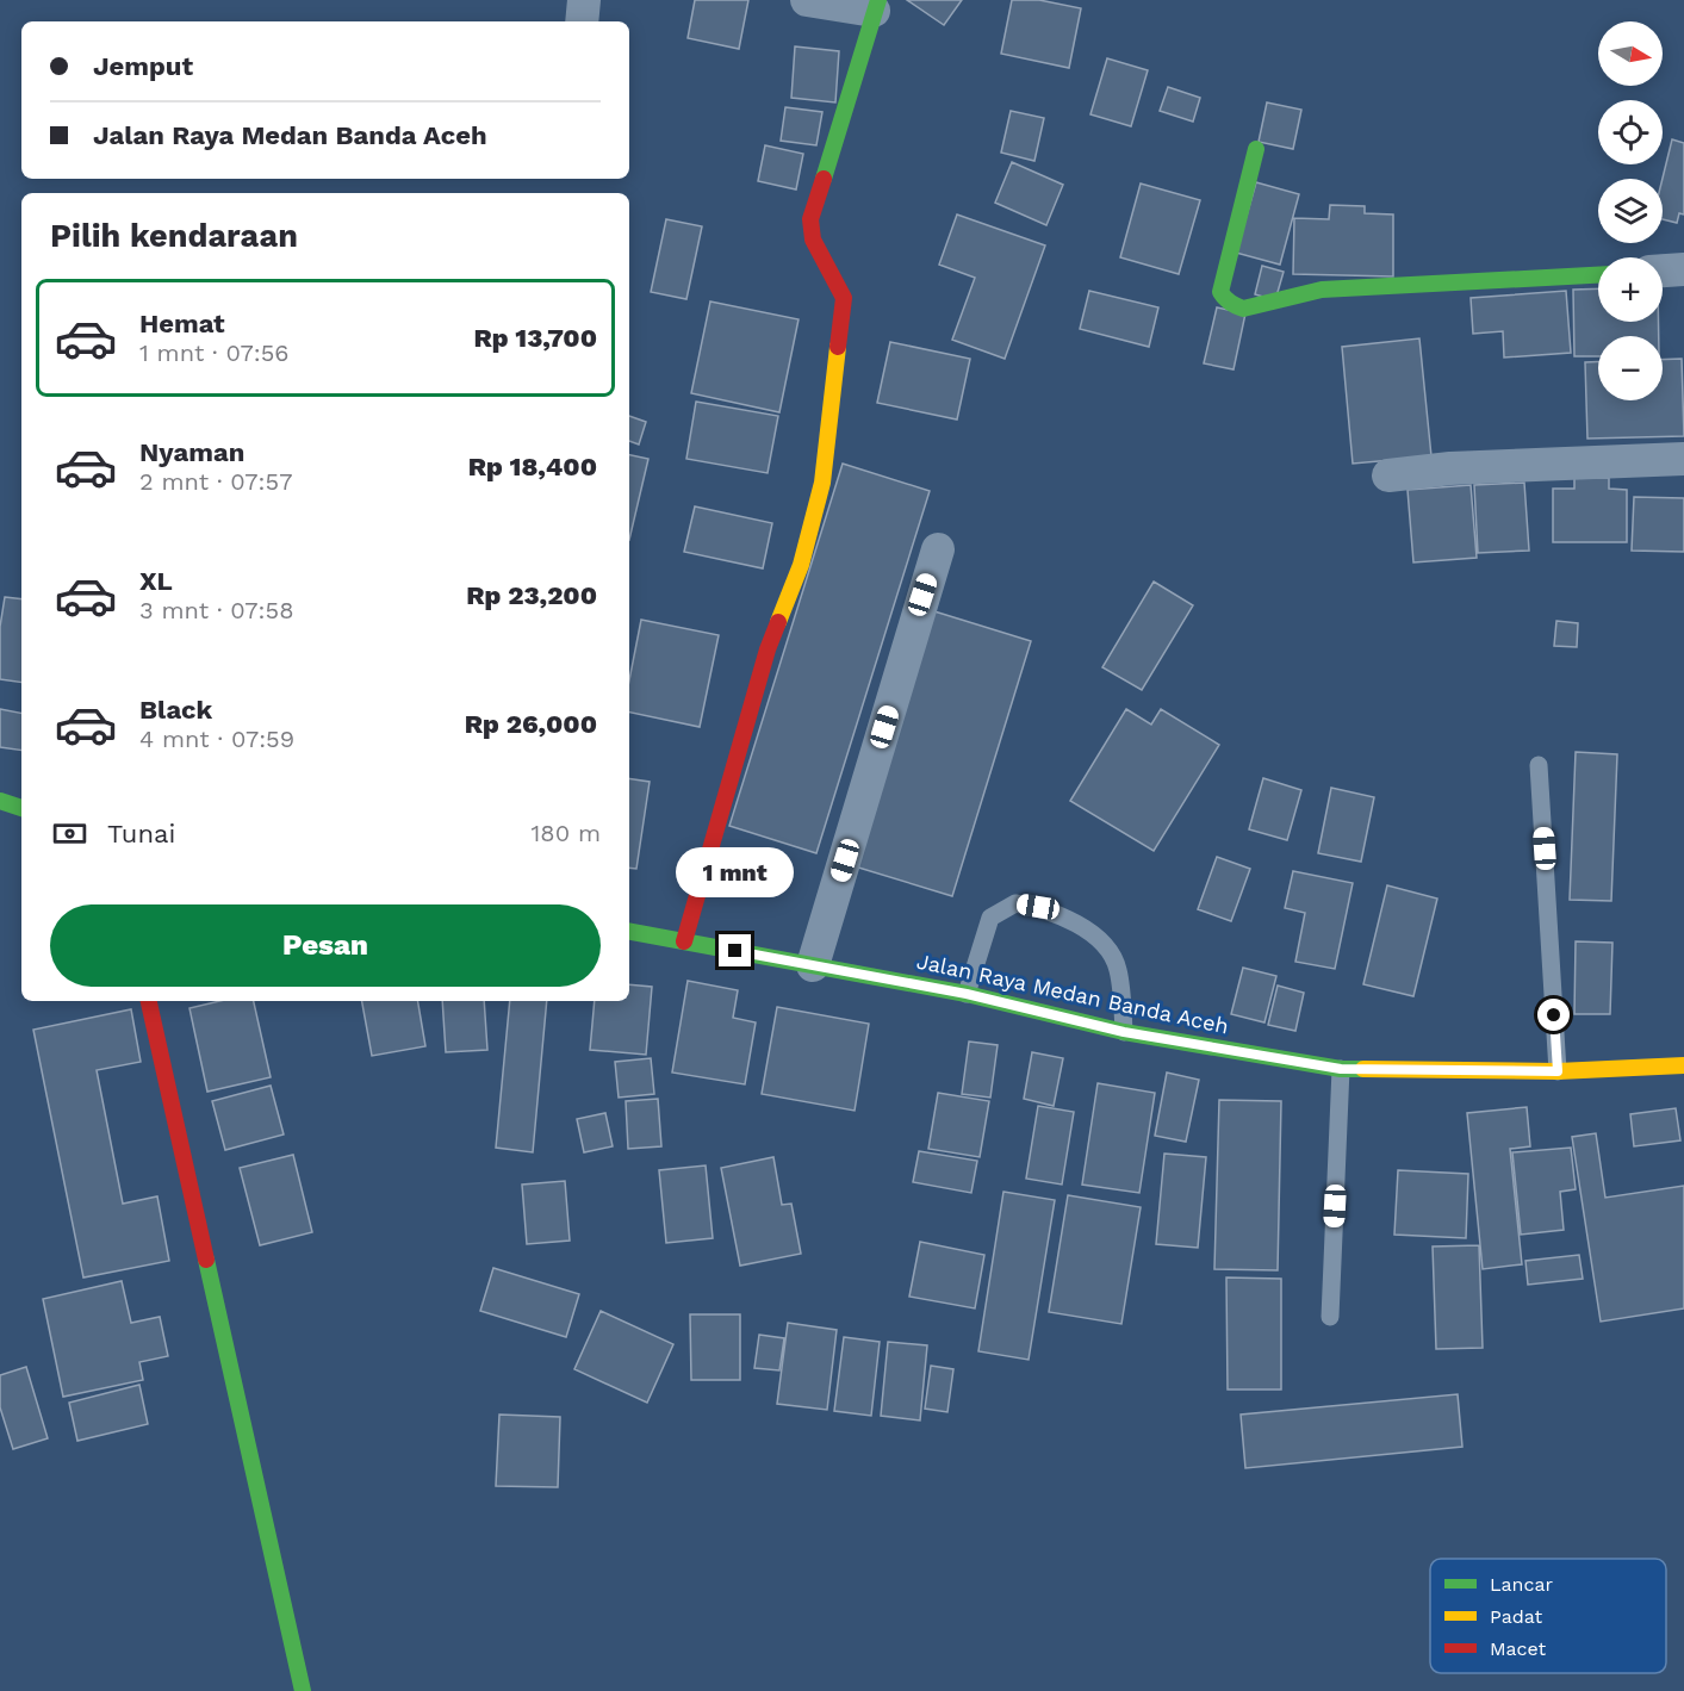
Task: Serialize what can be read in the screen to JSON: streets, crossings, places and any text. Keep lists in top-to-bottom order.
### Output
{
  "streets": {
    "main road": ["Jalan Raya Medan Banda Aceh"]
  },
  "legend": ["Lancar", "Padat", "Macet"],
  "north": "right",
  "page": {
    "map_buttons": ["+", "−"],
    "banner": ["Jemput", "Jalan Raya Medan Banda Aceh"],
    "heading": "Pilih kendaraan",
    "list": [
      {
        "name": "Hemat",
        "note": "1 mnt · 07:56",
        "value": "Rp 13,700"
      },
      {
        "name": "Nyaman",
        "note": "2 mnt · 07:57",
        "value": "Rp 18,400"
      },
      {
        "name": "XL",
        "note": "3 mnt · 07:58",
        "value": "Rp 23,200"
      },
      {
        "name": "Black",
        "note": "4 mnt · 07:59",
        "value": "Rp 26,000"
      }
    ],
    "pay": ["Tunai", "180 m"],
    "bubble": "1 mnt",
    "buttons": "Pesan"
  }
}
